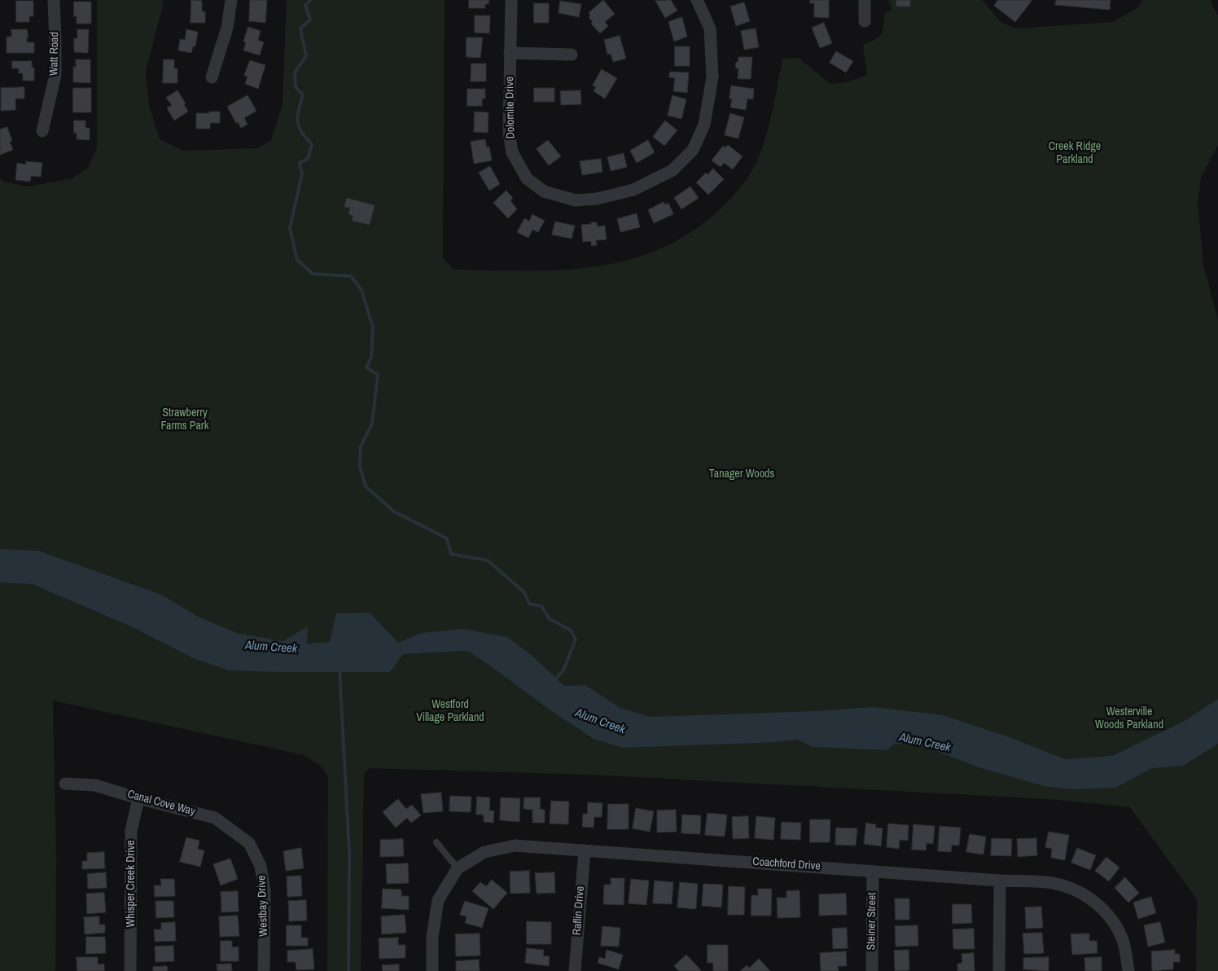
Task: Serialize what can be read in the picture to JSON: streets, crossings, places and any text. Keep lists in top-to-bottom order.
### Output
{
  "streets": {
    "street": [
      "Watt Road",
      "Dolomite Drive",
      "Canal Cove Way",
      "Coachford Drive",
      "Whisper Creek Drive",
      "Westbay Drive",
      "Raflin Drive",
      "Steiner Street"
    ]
  },
  "crossings": [
    ["Canal Cove Way", "Whisper Creek Drive"],
    ["Canal Cove Way", "Westbay Drive"],
    ["Coachford Drive", "Raflin Drive"],
    ["Coachford Drive", "Steiner Street"]
  ],
  "water": ["Alum Creek"],
  "parks": [
    "Creek Ridge Parkland",
    "Strawberry Farms Park",
    "Tanager Woods",
    "Westford Village Parkland",
    "Westerville Woods Parkland"
  ]
}
